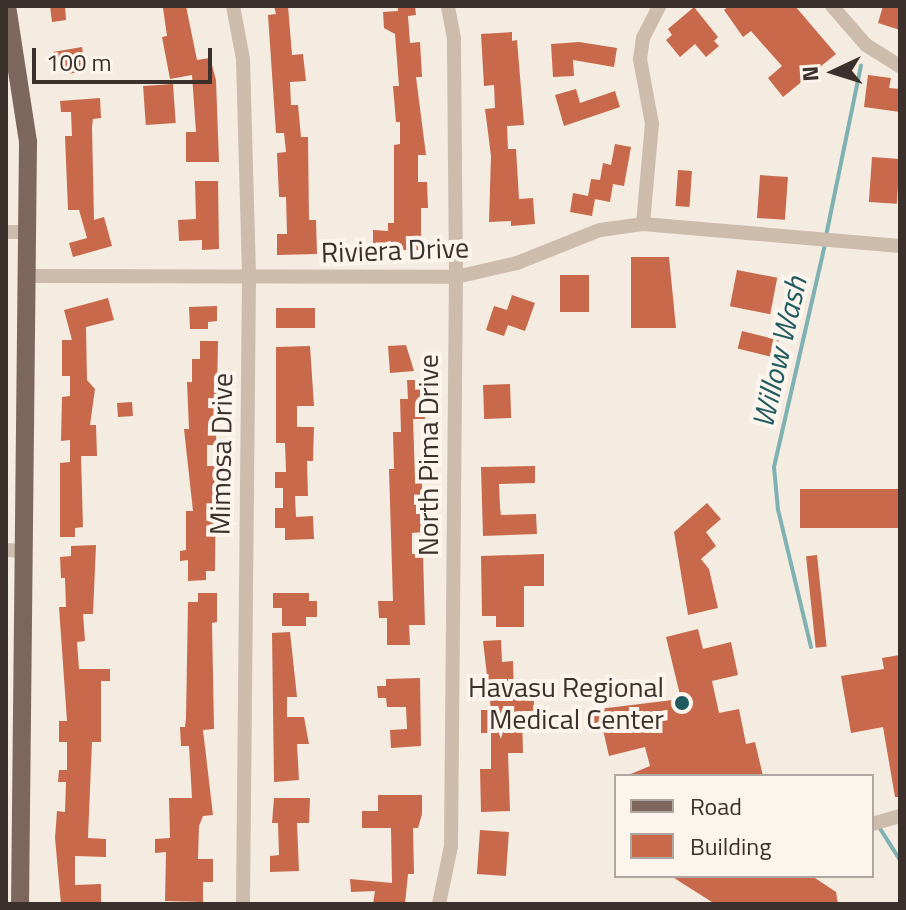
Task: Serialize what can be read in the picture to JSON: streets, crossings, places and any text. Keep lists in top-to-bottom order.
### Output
{
  "streets": {
    "street": ["Riviera Drive", "Mimosa Drive", "North Pima Drive"]
  },
  "crossings": [
    ["Riviera Drive", "Mimosa Drive"],
    ["Riviera Drive", "North Pima Drive"]
  ],
  "water": ["Willow Wash"],
  "places": ["Havasu Regional Medical Center"],
  "legend": ["Road", "Building"],
  "scale_bar": "100 m",
  "north": "left"
}
